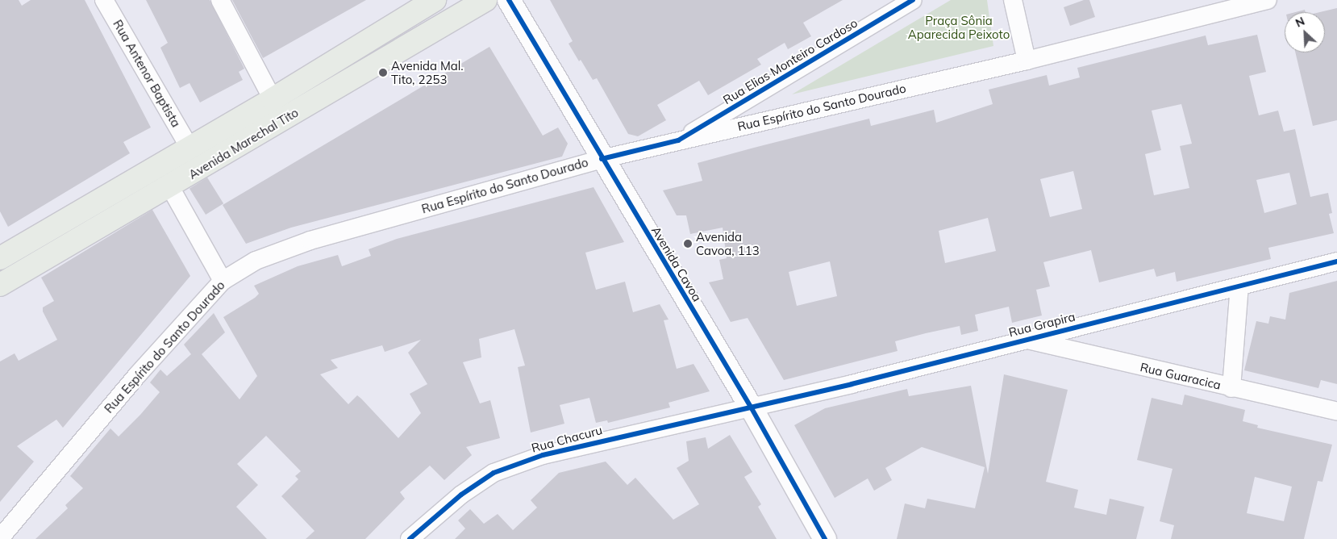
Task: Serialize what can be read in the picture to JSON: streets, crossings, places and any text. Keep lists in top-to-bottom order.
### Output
{
  "streets": {
    "main road": ["Avenida Marechal Tito"],
    "street": [
      "Rua Elias Monteiro Cardoso",
      "Rua Antenor Baptista",
      "Rua Espírito do Santo Dourado",
      "Avenida Cavoa",
      "Rua Grapira",
      "Rua Guaracica",
      "Rua Chacuru"
    ]
  },
  "crossings": [
    ["Rua Elias Monteiro Cardoso", "Rua Espírito do Santo Dourado"],
    ["Rua Antenor Baptista", "Avenida Marechal Tito"],
    ["Rua Espírito do Santo Dourado", "Avenida Cavoa"],
    ["Avenida Cavoa", "Rua Grapira"],
    ["Avenida Cavoa", "Rua Chacuru"],
    ["Rua Grapira", "Rua Guaracica"],
    ["Rua Grapira", "Rua Chacuru"]
  ],
  "parks": ["Praça Sônia Aparecida Peixoto"],
  "places": ["Avenida Mal. Tito, 2253", "Avenida Cavoa, 113"],
  "north": "top left"
}
